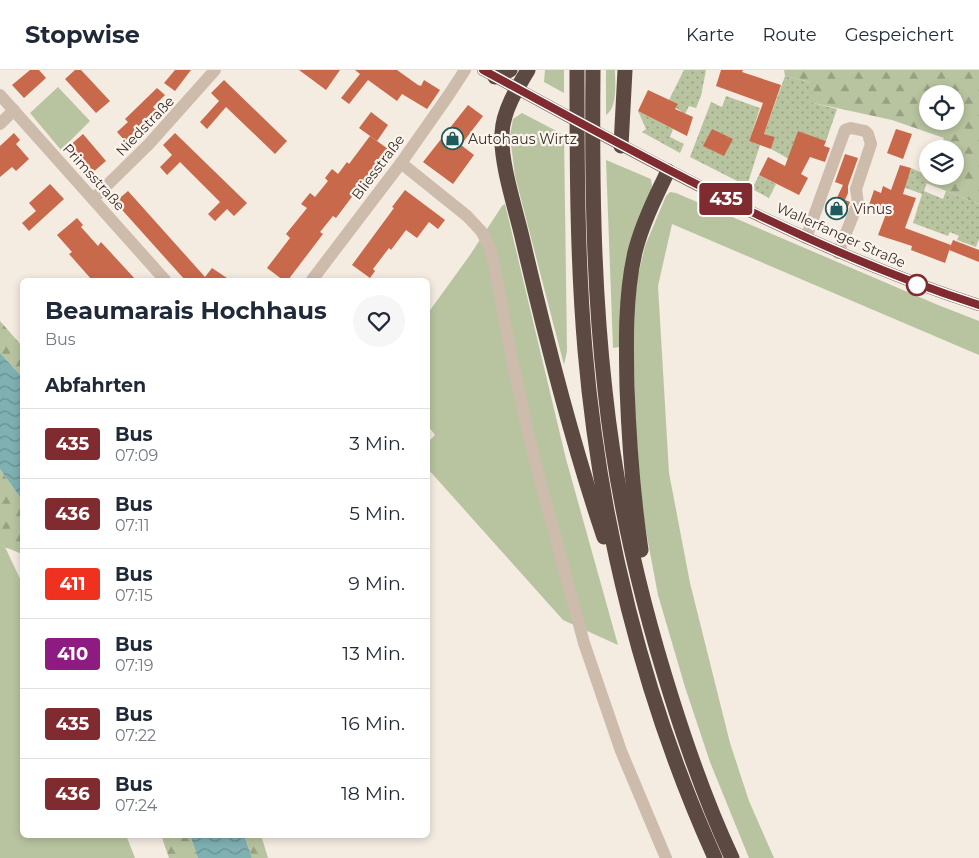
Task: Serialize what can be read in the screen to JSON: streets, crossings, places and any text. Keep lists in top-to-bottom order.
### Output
{
  "streets": {
    "main road": ["Wallerfanger Straße"],
    "street": ["Niedstraße", "Bliesstraße", "Primsstraße"]
  },
  "crossings": [
    ["Niedstraße", "Primsstraße"]
  ],
  "places": {
    "shop": ["Autohaus Wirtz", "Vinus"]
  },
  "lines": ["bus line 435"],
  "page": {
    "header": "Stopwise",
    "nav": ["Karte", "Route", "Gespeichert"],
    "on_map": "435",
    "heading": [
      ["Beaumarais Hochhaus", "Bus"],
      "Abfahrten"
    ],
    "list": [
      {
        "mark": "435",
        "name": "Bus",
        "note": "07:09",
        "value": "3 Min."
      },
      {
        "mark": "436",
        "name": "Bus",
        "note": "07:11",
        "value": "5 Min."
      },
      {
        "mark": "411",
        "name": "Bus",
        "note": "07:15",
        "value": "9 Min."
      },
      {
        "mark": "410",
        "name": "Bus",
        "note": "07:19",
        "value": "13 Min."
      },
      {
        "mark": "435",
        "name": "Bus",
        "note": "07:22",
        "value": "16 Min."
      },
      {
        "mark": "436",
        "name": "Bus",
        "note": "07:24",
        "value": "18 Min."
      }
    ]
  }
}
